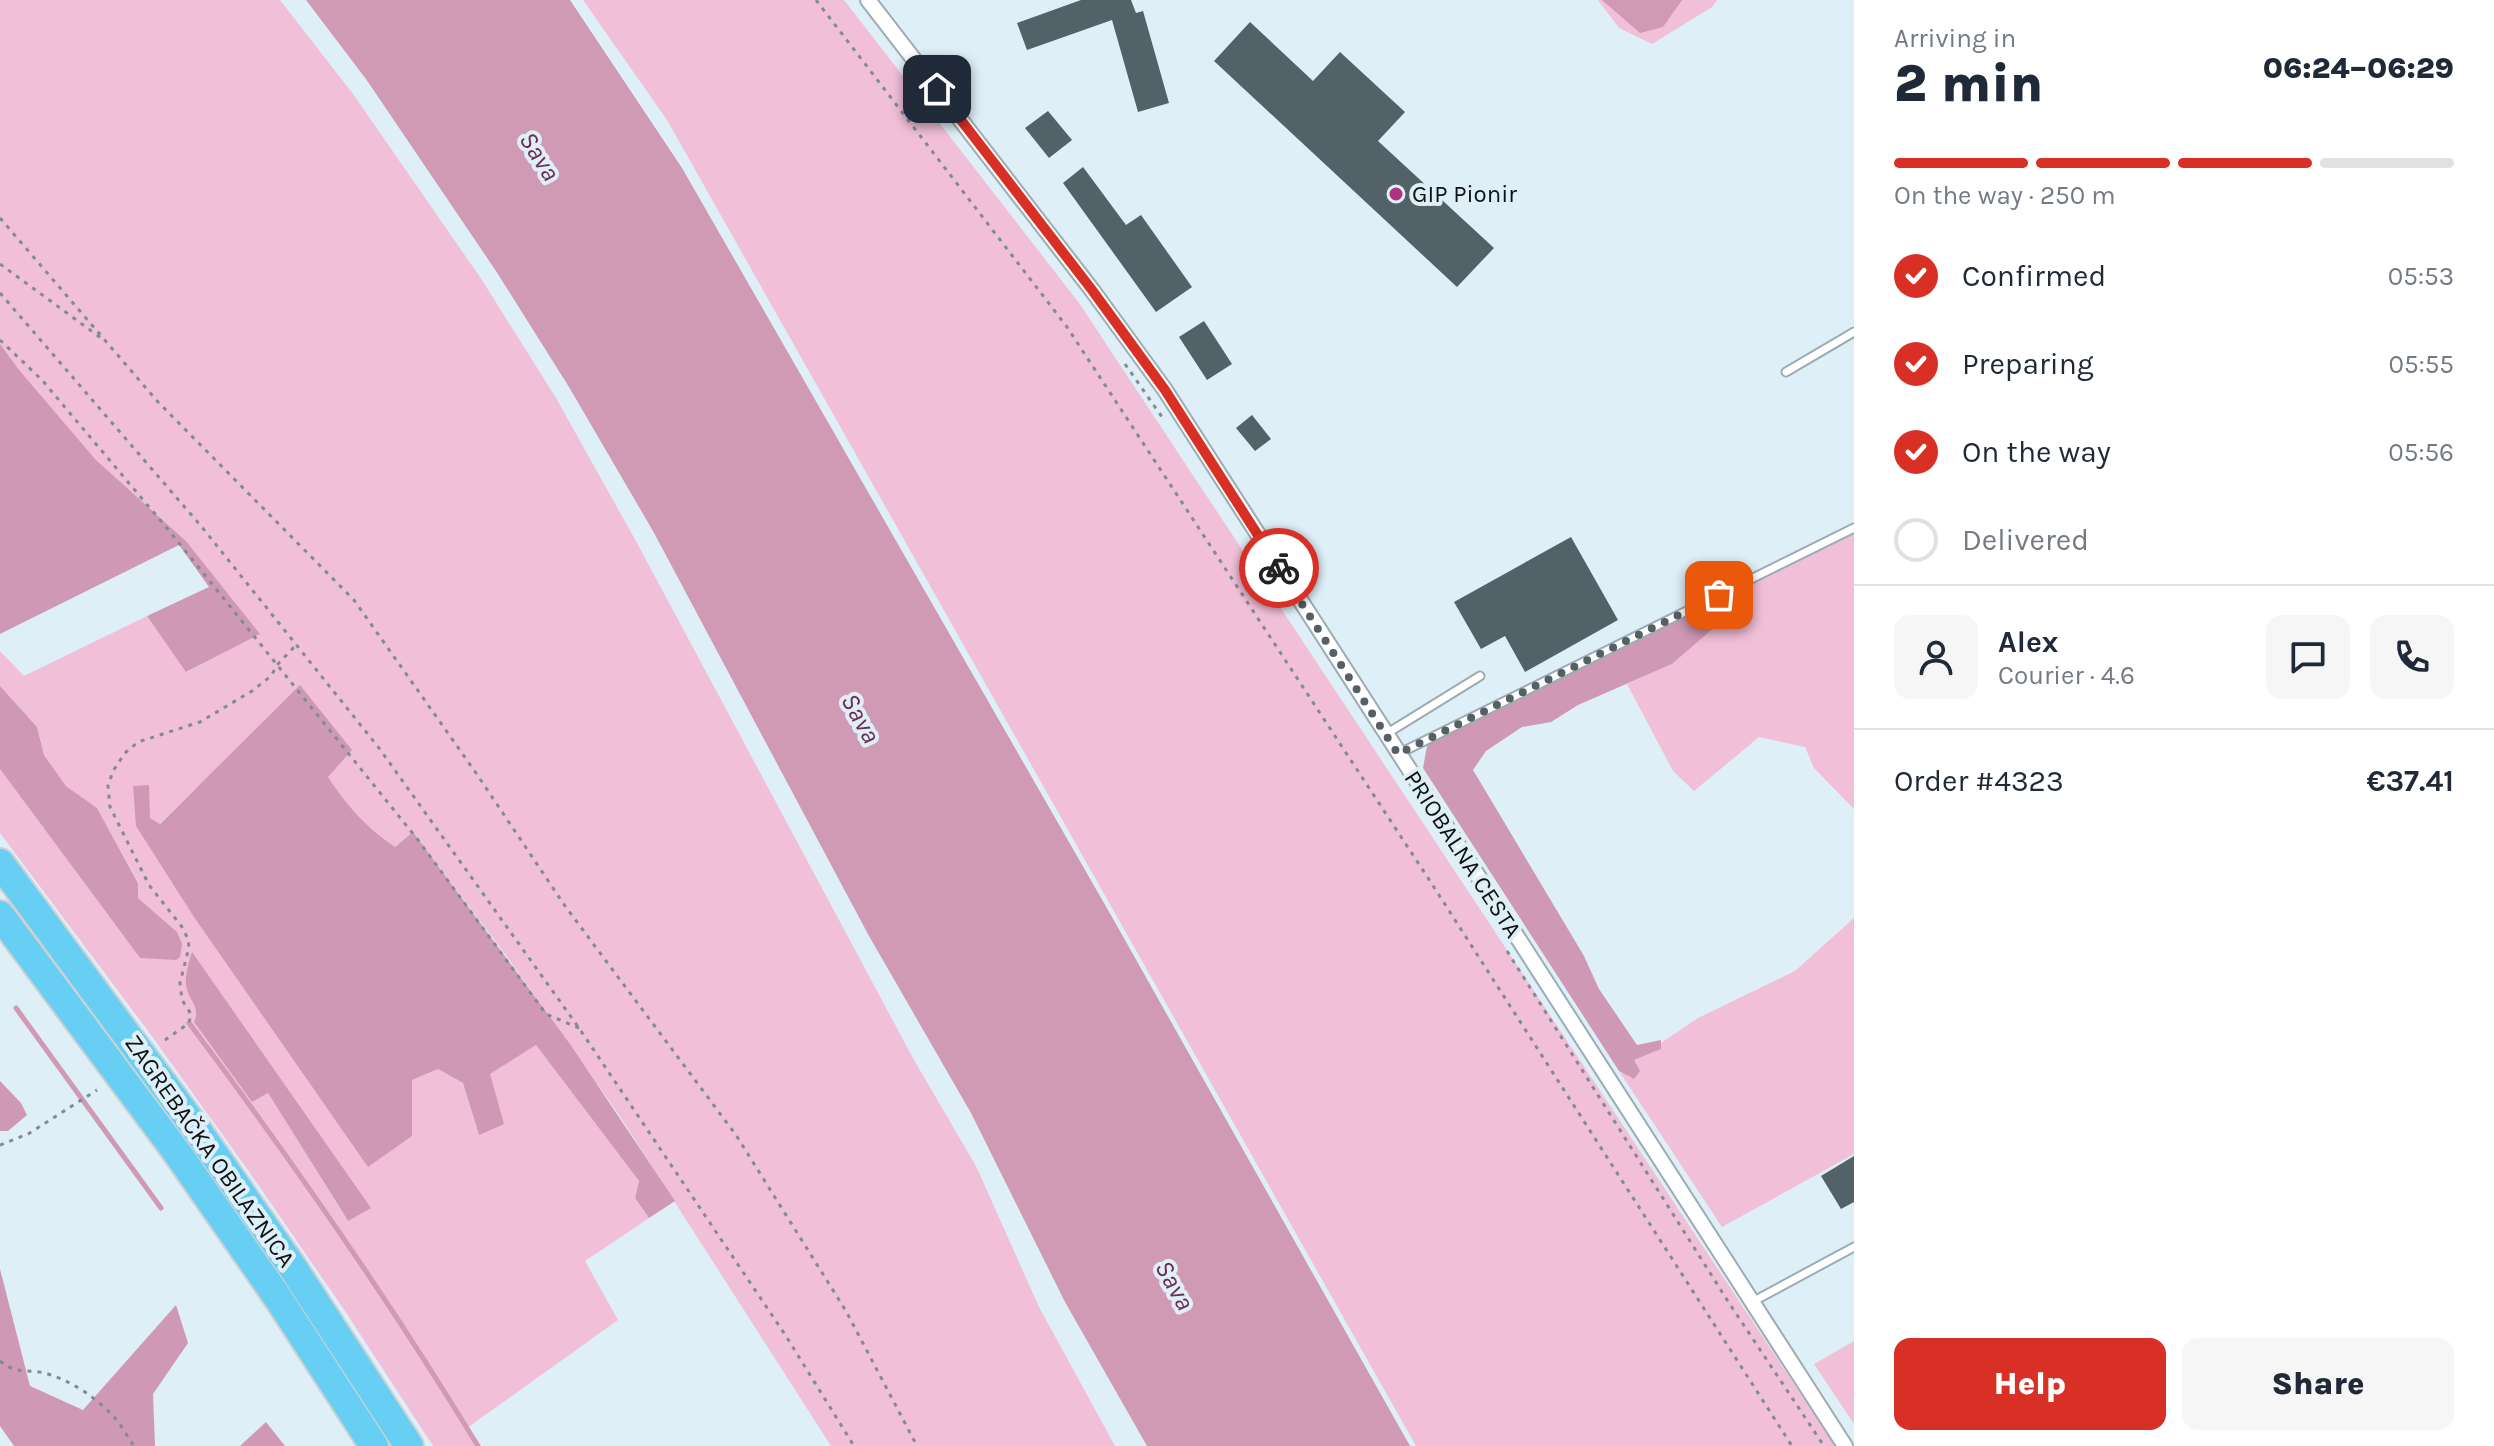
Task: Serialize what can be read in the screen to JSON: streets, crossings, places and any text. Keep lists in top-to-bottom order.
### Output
{
  "streets": {
    "highway": ["ZAGREBAČKA OBILAZNICA"],
    "street": ["PRIOBALNA CESTA"]
  },
  "water": ["Sava"],
  "places": ["GIP Pionir"],
  "page": {
    "heading": ["2 min", "Arriving in", "06:24–06:29"],
    "panel": [
      "Alex",
      "Courier · 4.6",
      "Order #4323",
      "€37.41"
    ],
    "bar": "On the way · 250 m",
    "list": [
      ["Confirmed", "05:53"],
      ["Preparing", "05:55"],
      ["On the way", "05:56"],
      "Delivered"
    ],
    "buttons": ["Help", "Share"]
  }
}
